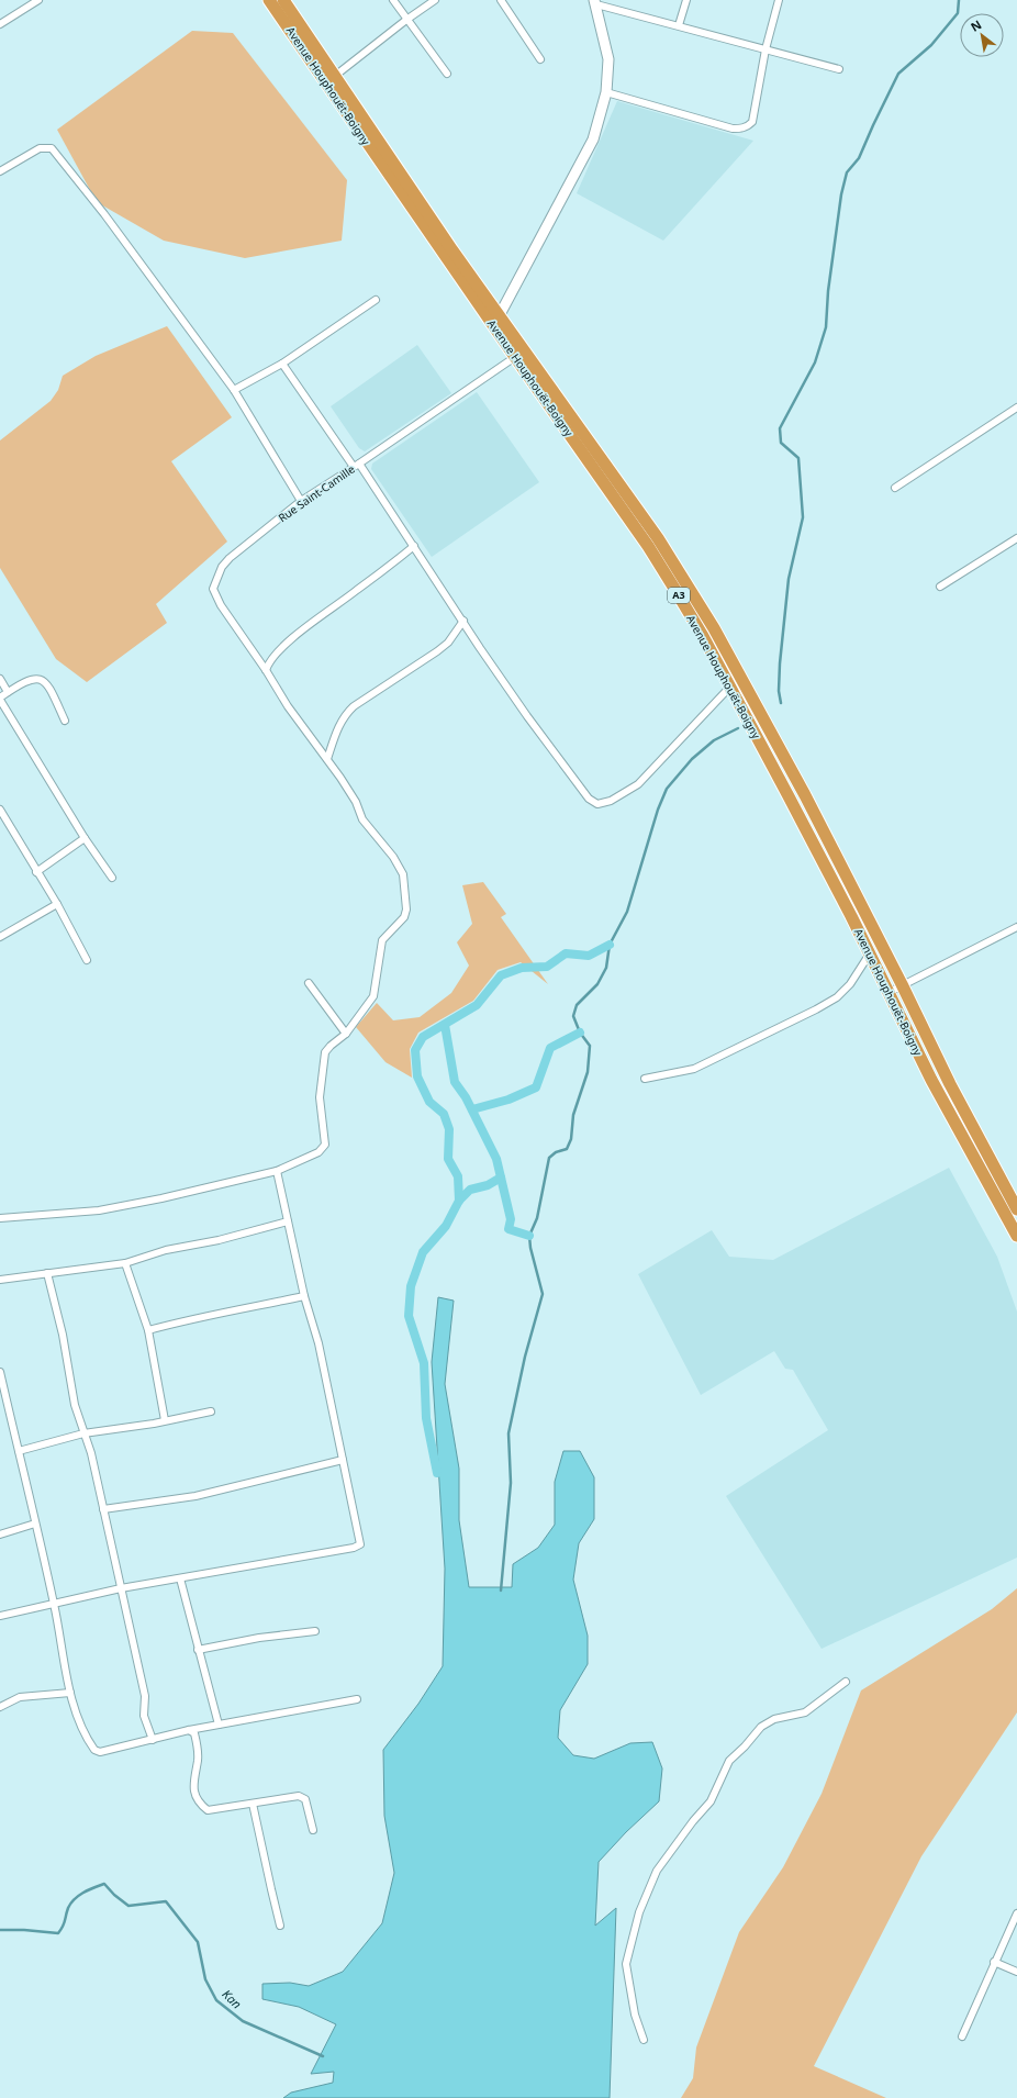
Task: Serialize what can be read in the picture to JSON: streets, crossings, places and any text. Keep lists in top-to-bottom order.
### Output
{
  "streets": {
    "highway": ["Avenue Houphouët-Boigny", "A3"],
    "street": ["Rue Saint-Camille"]
  },
  "crossings": [
    ["Avenue Houphouët-Boigny", "Rue Saint-Camille"]
  ],
  "water": ["Kan"],
  "north": "top left"
}
